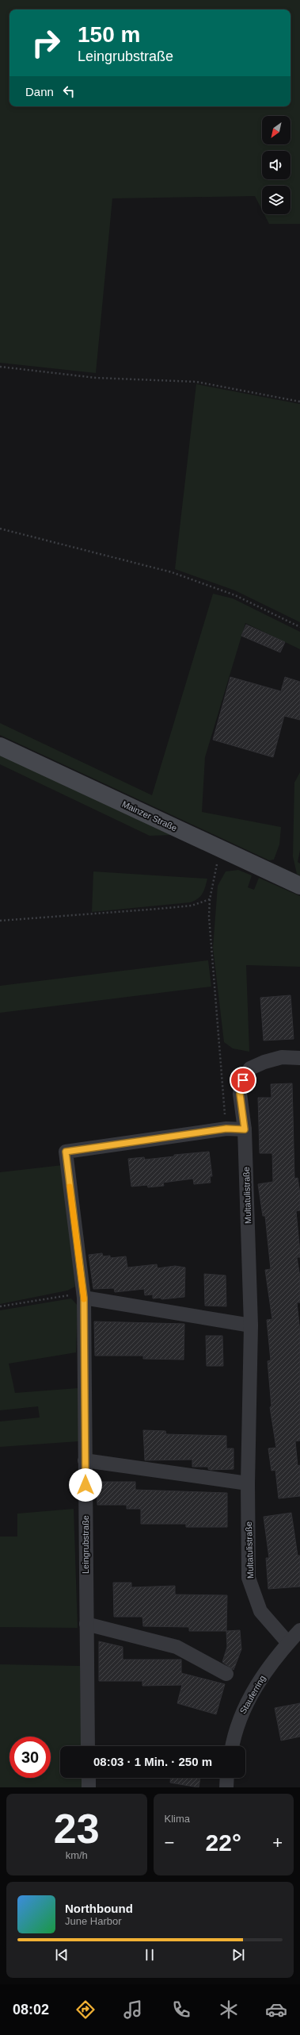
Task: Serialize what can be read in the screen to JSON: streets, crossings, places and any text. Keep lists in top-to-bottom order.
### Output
{
  "streets": {
    "main road": ["Mainzer Straße"],
    "street": ["Multatulistraße", "Leingrubstraße", "Stauferring"]
  },
  "crossings": [
    ["Multatulistraße", "Leingrubstraße"],
    ["Multatulistraße", "Stauferring"]
  ],
  "north": "bottom left",
  "page": {
    "turn": ["150 m", "Leingrubstraße"],
    "then": "Dann",
    "limit": "30",
    "trip": "08:03 · 1 Min. · 250 m",
    "tile": [
      ["23", "km/h"],
      "Klima"
    ],
    "heat": ["−", "22°", "+"],
    "song": ["Northbound", "June Harbor"],
    "tabs": "08:02"
  }
}
